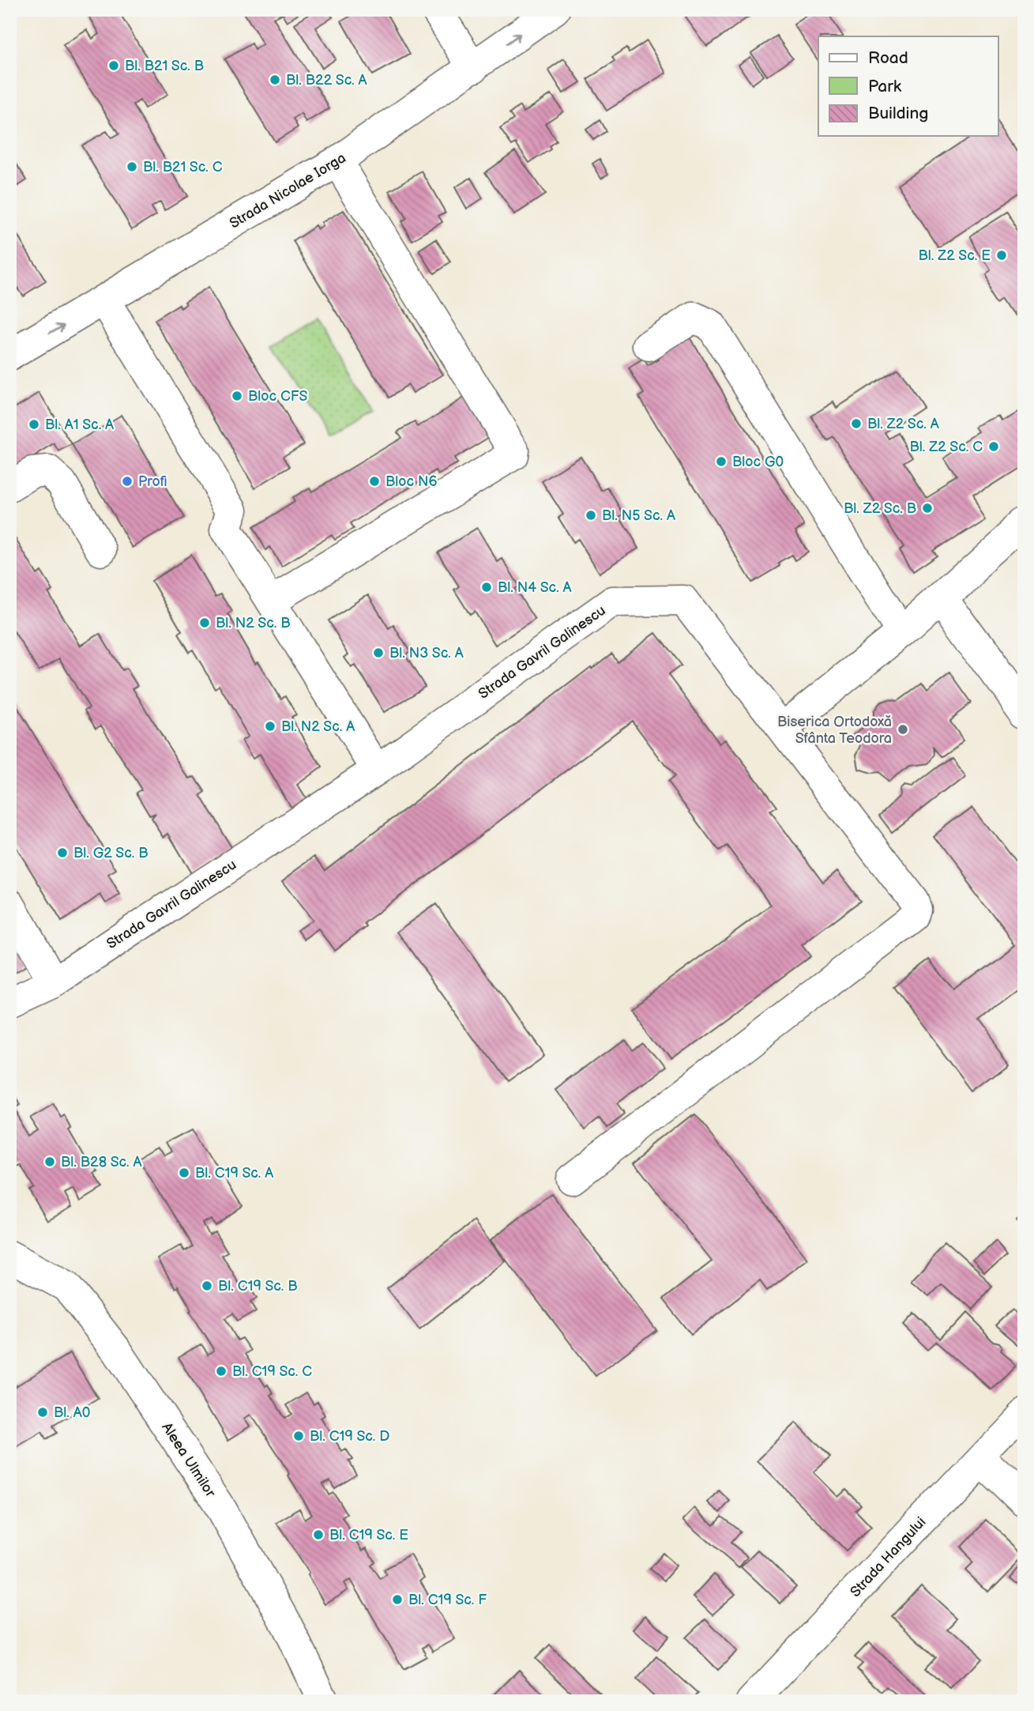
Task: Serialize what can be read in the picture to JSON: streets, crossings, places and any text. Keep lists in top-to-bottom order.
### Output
{
  "streets": {
    "street": [
      "Strada Nicolae Iorga",
      "Strada Gavril Galinescu",
      "Aleea Ulmilor",
      "Strada Hangului"
    ]
  },
  "places": [
    "Bl. B21 Sc. B",
    "Bl. B22 Sc. A",
    "Bl. B21 Sc. C",
    "Bl. Z2 Sc. E",
    "Bloc CFS",
    "Bl. Z2 Sc. A",
    "Bl. A1 Sc. A",
    "Bl. Z2 Sc. C",
    "Bloc G0",
    "Profi",
    "Bloc N6",
    "Bl. Z2 Sc. B",
    "Bl. N5 Sc. A",
    "Bl. N4 Sc. A",
    "Bl. N2 Sc. B",
    "Bl. N3 Sc. A",
    "Bl. N2 Sc. A",
    "Biserica Ortodoxă Sfânta Teodora",
    "Bl. G2 Sc. B",
    "Bl. B28 Sc. A",
    "Bl. C19 Sc. A",
    "Bl. C19 Sc. B",
    "Bl. C19 Sc. C",
    "Bl. A0",
    "Bl. C19 Sc. D",
    "Bl. C19 Sc. E",
    "Bl. C19 Sc. F"
  ],
  "legend": ["Road", "Park", "Building"]
}
